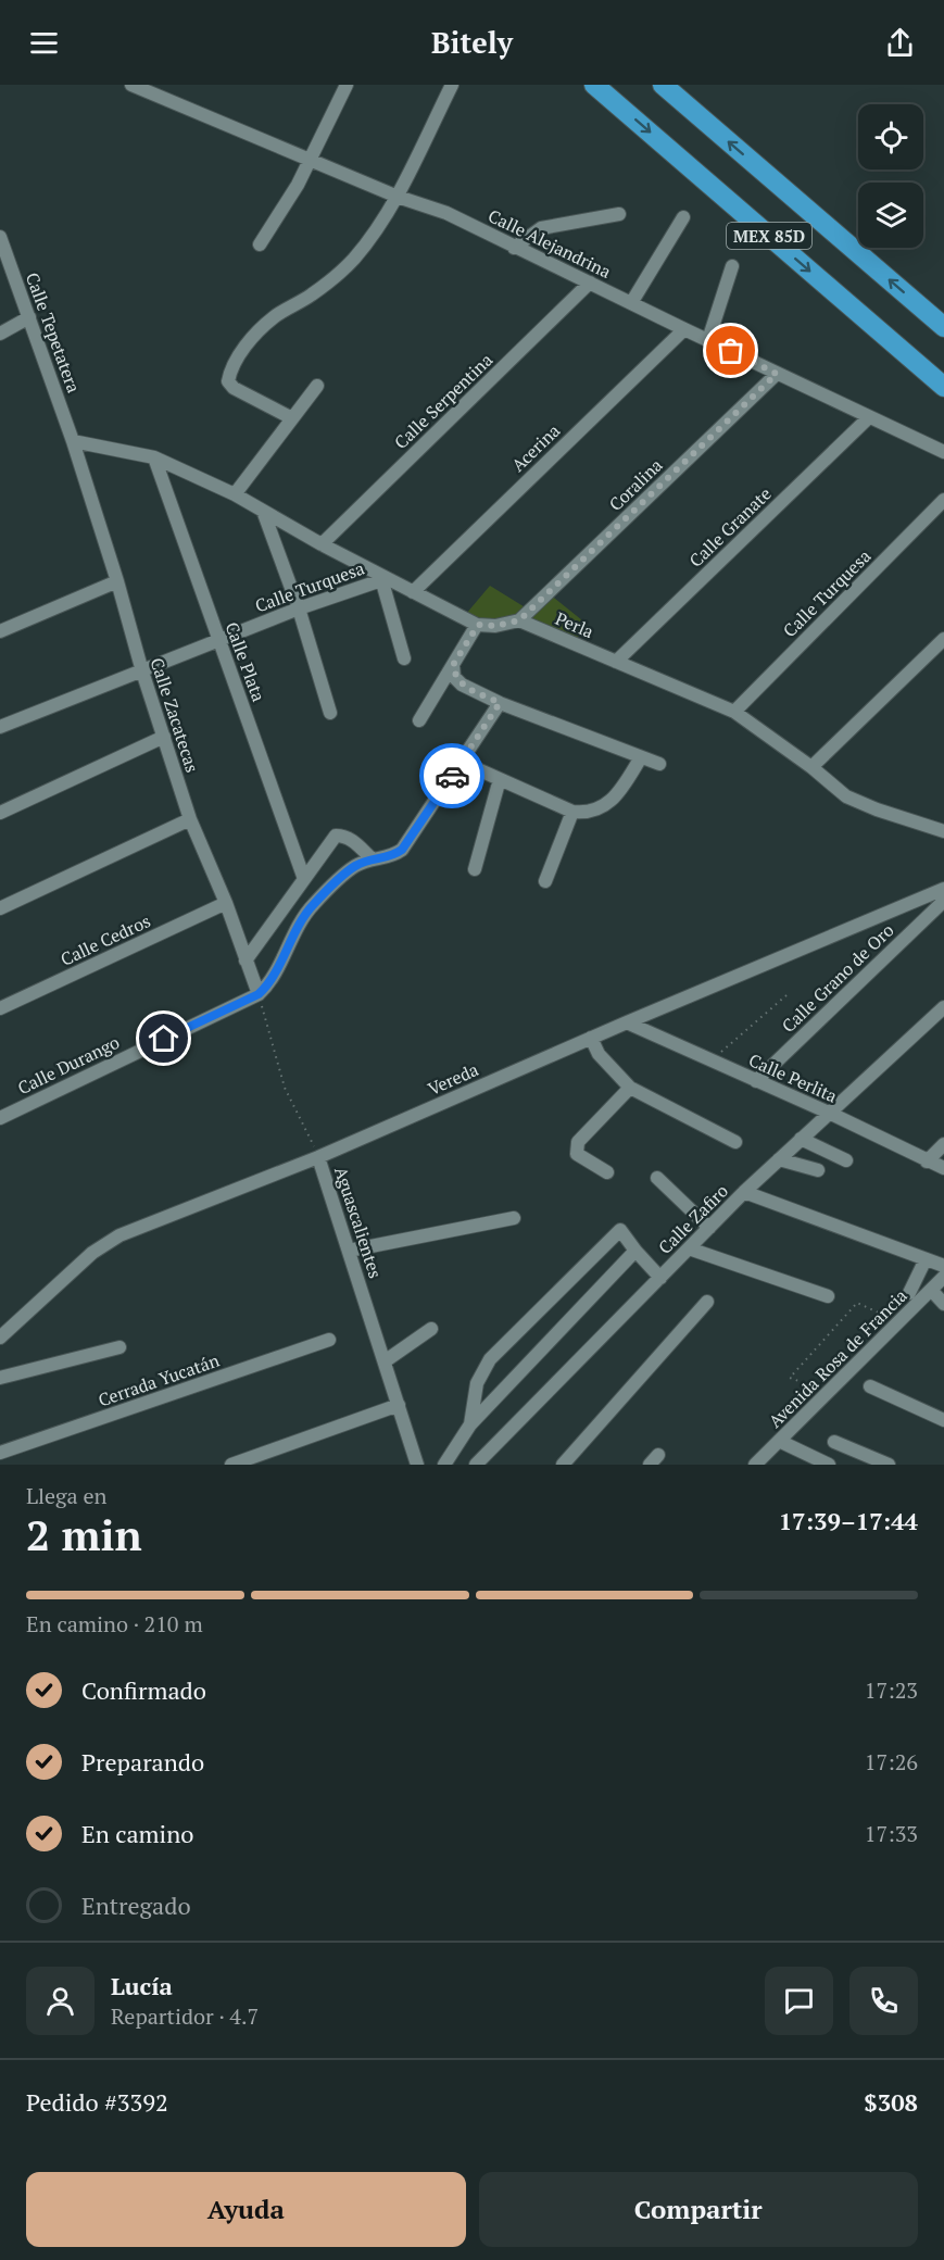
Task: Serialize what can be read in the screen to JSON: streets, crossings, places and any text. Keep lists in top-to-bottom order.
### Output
{
  "streets": {
    "highway": ["MEX 85D"],
    "street": [
      "Calle Alejandrina",
      "Calle Tepetatera",
      "Calle Serpentina",
      "Acerina",
      "Coralina",
      "Calle Granate",
      "Calle Turquesa",
      "Perla",
      "Calle Plata",
      "Calle Zacatecas",
      "Calle Cedros",
      "Calle Grano de Oro",
      "Calle Durango",
      "Calle Perlita",
      "Vereda",
      "Calle Zafiro",
      "Aguascalientes",
      "Avenida Rosa de Francia",
      "Cerrada Yucatán"
    ]
  },
  "crossings": [
    ["Calle Alejandrina", "Calle Serpentina"],
    ["Calle Alejandrina", "Acerina"],
    ["Calle Alejandrina", "Coralina"],
    ["Calle Alejandrina", "Calle Granate"],
    ["Calle Tepetatera", "Calle Zacatecas"],
    ["Coralina", "Perla"],
    ["Calle Granate", "Perla"],
    ["Calle Turquesa", "Perla"],
    ["Calle Turquesa", "Calle Plata"],
    ["Calle Turquesa", "Calle Zacatecas"],
    ["Calle Zacatecas", "Calle Cedros"],
    ["Calle Zacatecas", "Calle Durango"],
    ["Calle Zacatecas", "Aguascalientes"],
    ["Calle Grano de Oro", "Calle Perlita"],
    ["Calle Durango", "Aguascalientes"],
    ["Calle Perlita", "Vereda"],
    ["Calle Perlita", "Calle Zafiro"],
    ["Vereda", "Aguascalientes"]
  ],
  "page": {
    "header": "Bitely",
    "heading": ["2 min", "Llega en", "17:39–17:44"],
    "panel": [
      "Lucía",
      "Repartidor · 4.7",
      "Pedido #3392",
      "$308"
    ],
    "bar": "En camino · 210 m",
    "list": [
      ["Confirmado", "17:23"],
      ["Preparando", "17:26"],
      ["En camino", "17:33"],
      "Entregado"
    ],
    "buttons": ["Ayuda", "Compartir"]
  }
}
